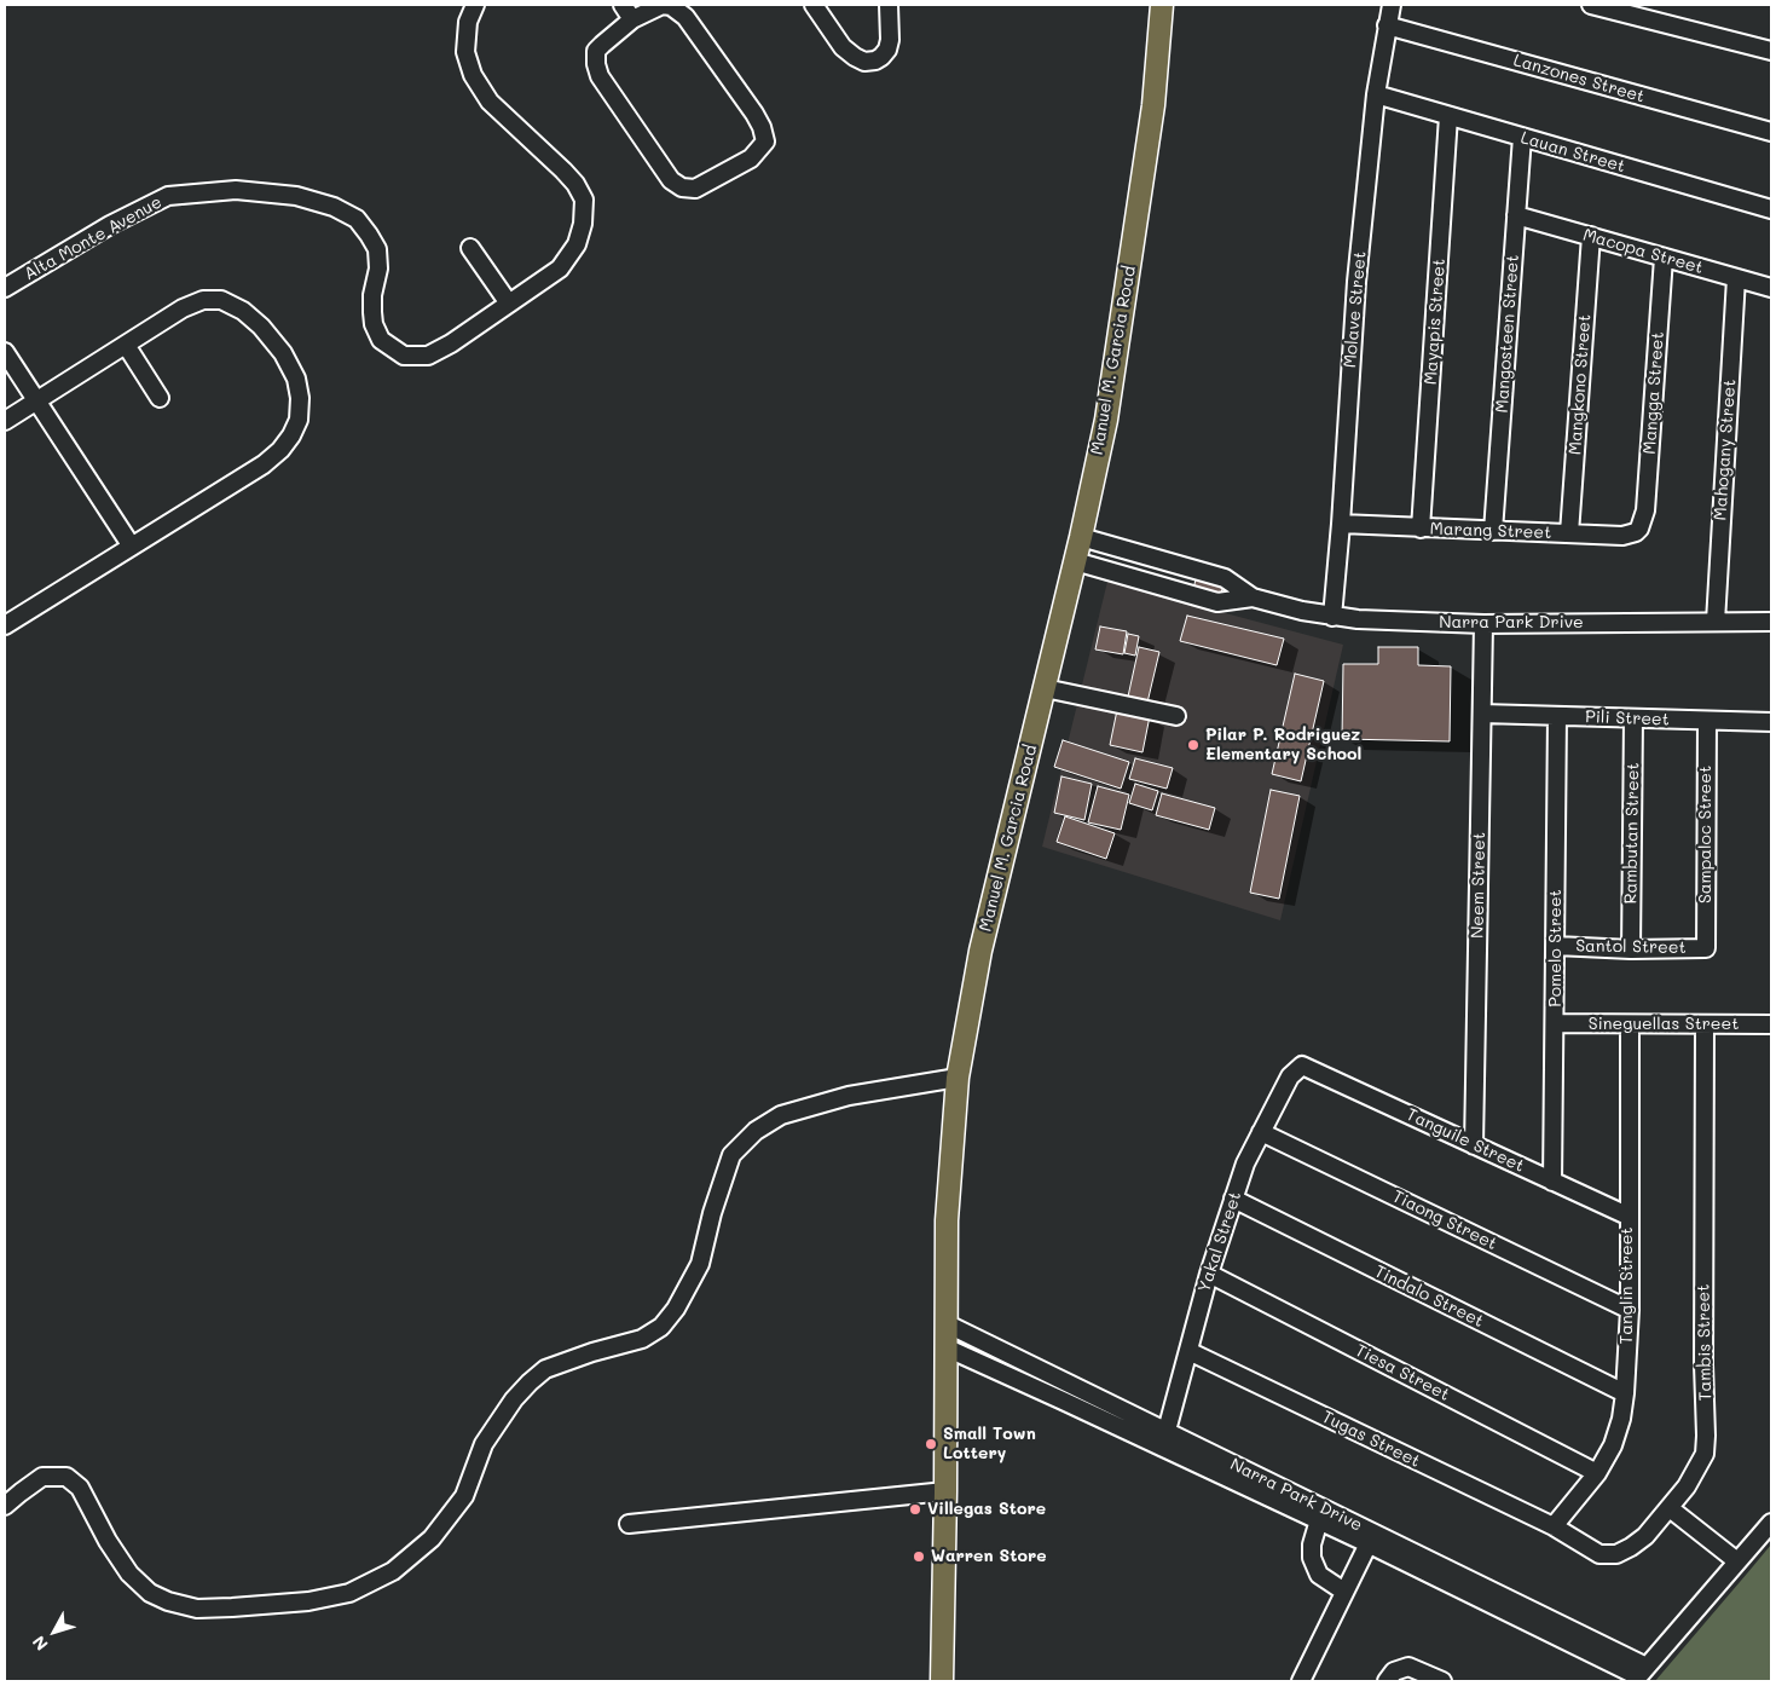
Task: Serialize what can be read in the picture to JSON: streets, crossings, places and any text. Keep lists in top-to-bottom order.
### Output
{
  "streets": {
    "main road": ["Manuel M. Garcia Road"],
    "street": [
      "Lanzones Street",
      "Lauan Street",
      "Alta Monte Avenue",
      "Macopa Street",
      "Molave Street",
      "Mayapis Street",
      "Mangosteen Street",
      "Mangkono Street",
      "Mangga Street",
      "Mahogany Street",
      "Marang Street",
      "Narra Park Drive",
      "Pili Street",
      "Rambutan Street",
      "Sampaloc Street",
      "Neem Street",
      "Santol Street",
      "Pomelo Street",
      "Sineguellas Street",
      "Tanguile Street",
      "Tiaong Street",
      "Yakal Street",
      "Tanglin Street",
      "Tindalo Street",
      "Tambis Street",
      "Tiesa Street",
      "Tugas Street"
    ]
  },
  "crossings": [
    ["Lanzones Street", "Molave Street"],
    ["Lauan Street", "Molave Street"],
    ["Lauan Street", "Mayapis Street"],
    ["Lauan Street", "Mangosteen Street"],
    ["Macopa Street", "Mangosteen Street"],
    ["Macopa Street", "Mangkono Street"],
    ["Macopa Street", "Mangga Street"],
    ["Macopa Street", "Mahogany Street"],
    ["Molave Street", "Marang Street"],
    ["Molave Street", "Narra Park Drive"],
    ["Mayapis Street", "Marang Street"],
    ["Mangosteen Street", "Marang Street"],
    ["Manuel M. Garcia Road", "Narra Park Drive"],
    ["Mangkono Street", "Marang Street"],
    ["Mangga Street", "Marang Street"],
    ["Mahogany Street", "Narra Park Drive"],
    ["Narra Park Drive", "Neem Street"],
    ["Narra Park Drive", "Yakal Street"],
    ["Pili Street", "Rambutan Street"],
    ["Pili Street", "Sampaloc Street"],
    ["Pili Street", "Neem Street"],
    ["Pili Street", "Pomelo Street"],
    ["Rambutan Street", "Santol Street"],
    ["Sampaloc Street", "Santol Street"],
    ["Neem Street", "Tanguile Street"],
    ["Santol Street", "Pomelo Street"],
    ["Pomelo Street", "Sineguellas Street"],
    ["Pomelo Street", "Tanguile Street"],
    ["Sineguellas Street", "Tanglin Street"],
    ["Sineguellas Street", "Tambis Street"],
    ["Tanguile Street", "Yakal Street"],
    ["Tanguile Street", "Tanglin Street"],
    ["Tiaong Street", "Yakal Street"],
    ["Tiaong Street", "Tanglin Street"],
    ["Yakal Street", "Tindalo Street"],
    ["Yakal Street", "Tiesa Street"],
    ["Yakal Street", "Tugas Street"],
    ["Tanglin Street", "Tindalo Street"],
    ["Tanglin Street", "Tambis Street"],
    ["Tanglin Street", "Tiesa Street"],
    ["Tanglin Street", "Tugas Street"],
    ["Tambis Street", "Tugas Street"]
  ],
  "places": [
    "Pilar P. Rodriguez Elementary School",
    "Small Town Lottery",
    "Villegas Store",
    "Warren Store"
  ],
  "north": "bottom left"
}
